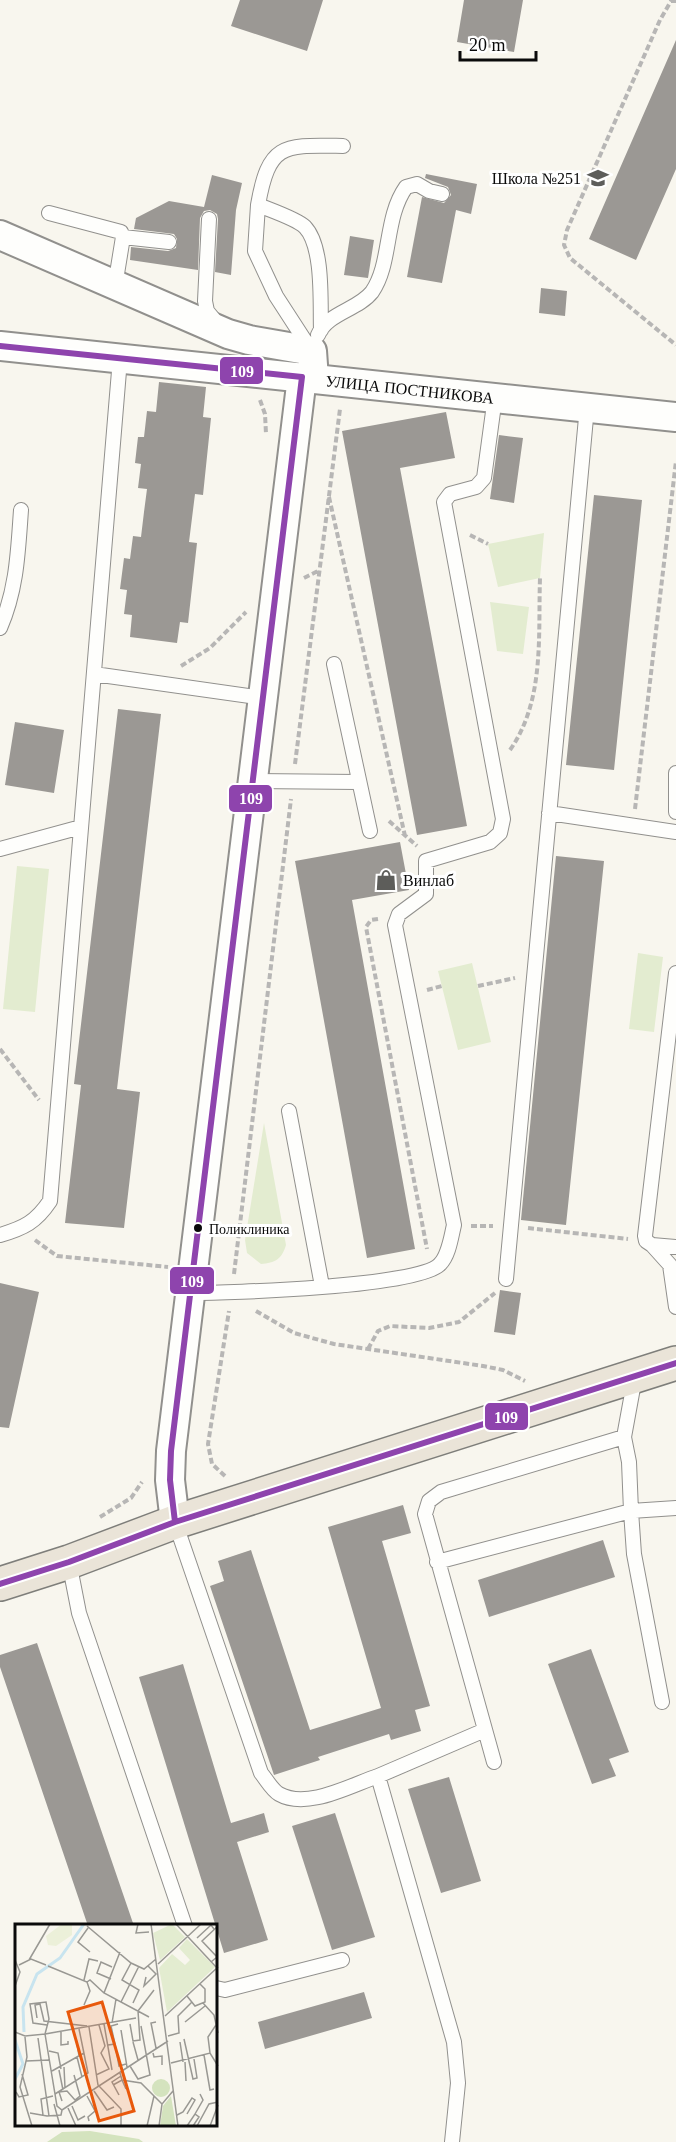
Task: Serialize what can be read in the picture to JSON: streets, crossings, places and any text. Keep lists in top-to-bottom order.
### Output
{
  "streets": {
    "street": ["УЛИЦА ПОСТНИКОВА"]
  },
  "places": {
    "school or university": ["Школа №251"],
    "shop": ["Винлаб"],
    "other": ["Поликлиника"]
  },
  "lines": ["transit line 109"],
  "scale_bar": "20 m"
}
